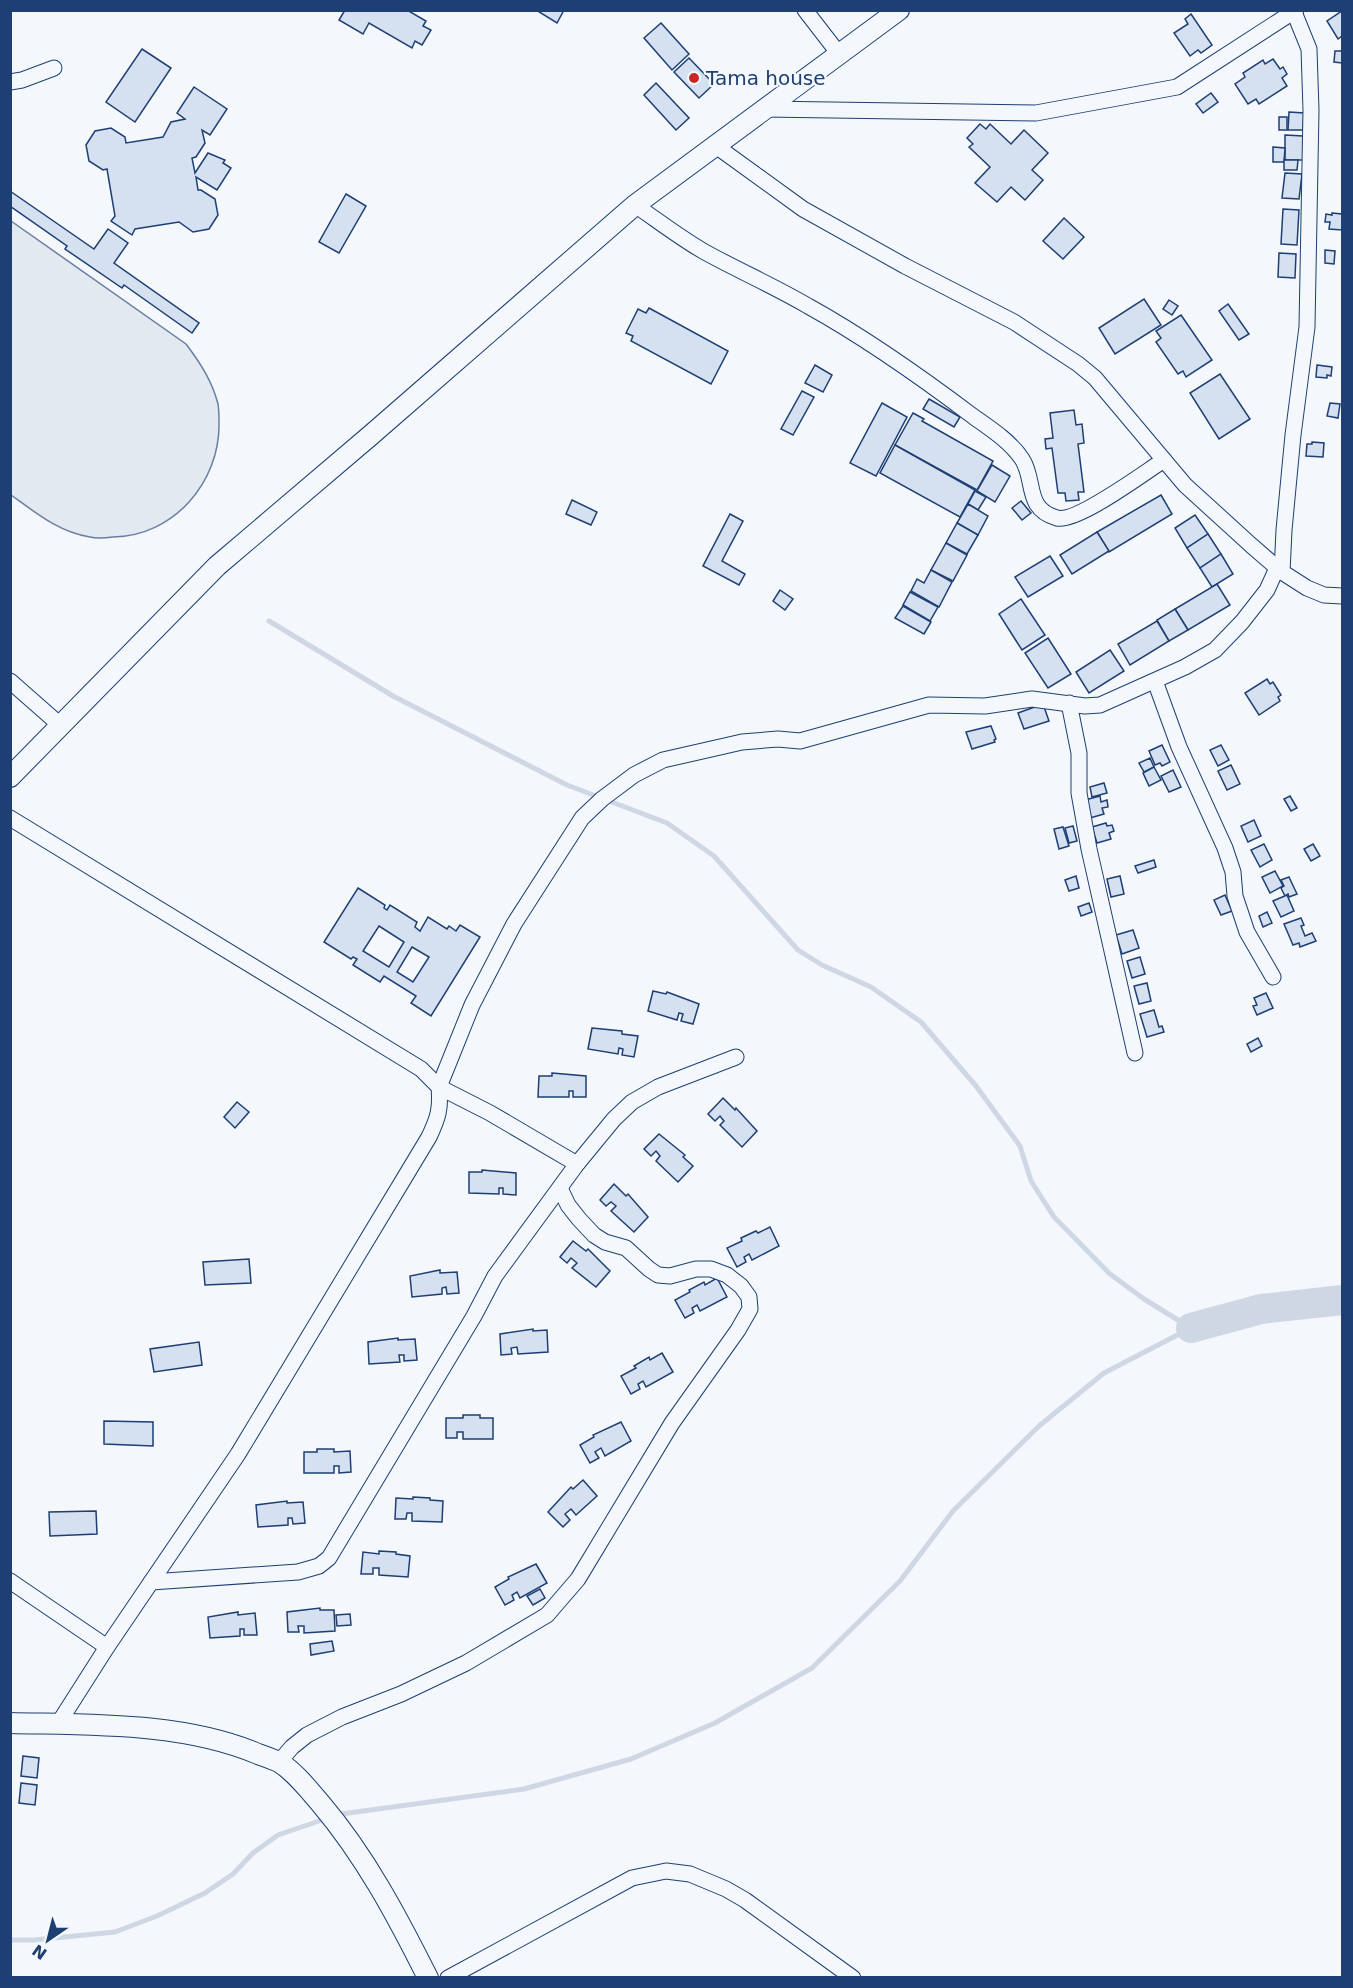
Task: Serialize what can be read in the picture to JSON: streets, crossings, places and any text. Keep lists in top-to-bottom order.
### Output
{
  "places": ["Tama house"],
  "north": "bottom left"
}
